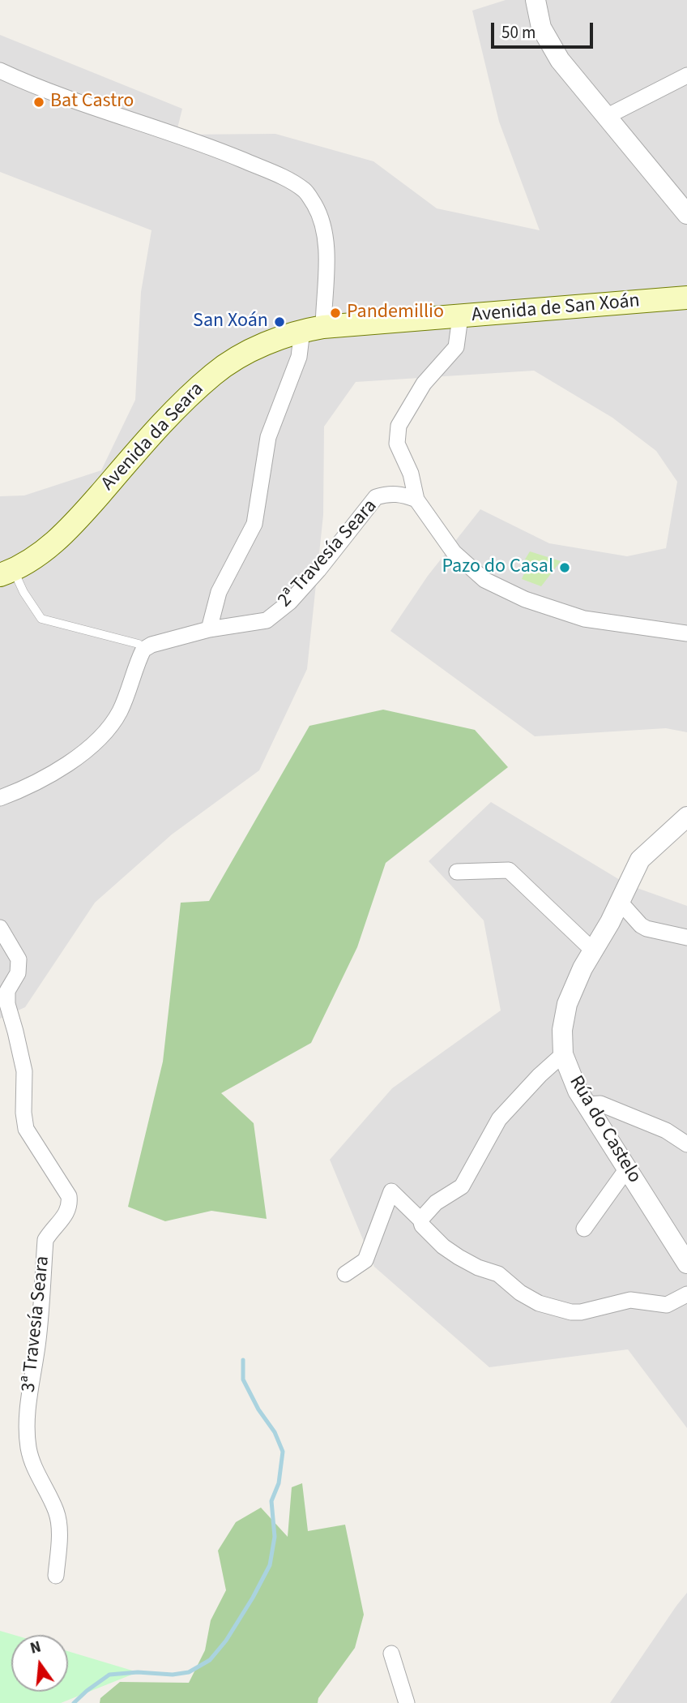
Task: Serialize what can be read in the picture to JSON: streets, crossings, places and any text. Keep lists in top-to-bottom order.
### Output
{
  "streets": {
    "main road": ["Avenida de San Xoán", "Avenida da Seara"],
    "street": ["2ª Travesía Seara", "Rúa do Castelo", "3ª Travesía Seara"]
  },
  "crossings": [
    ["Avenida de San Xoán", "Avenida da Seara"]
  ],
  "places": [
    "Bat Castro",
    "Pandemillio",
    "San Xoán",
    "Pazo do Casal"
  ],
  "scale_bar": "50 m",
  "north": "top"
}
